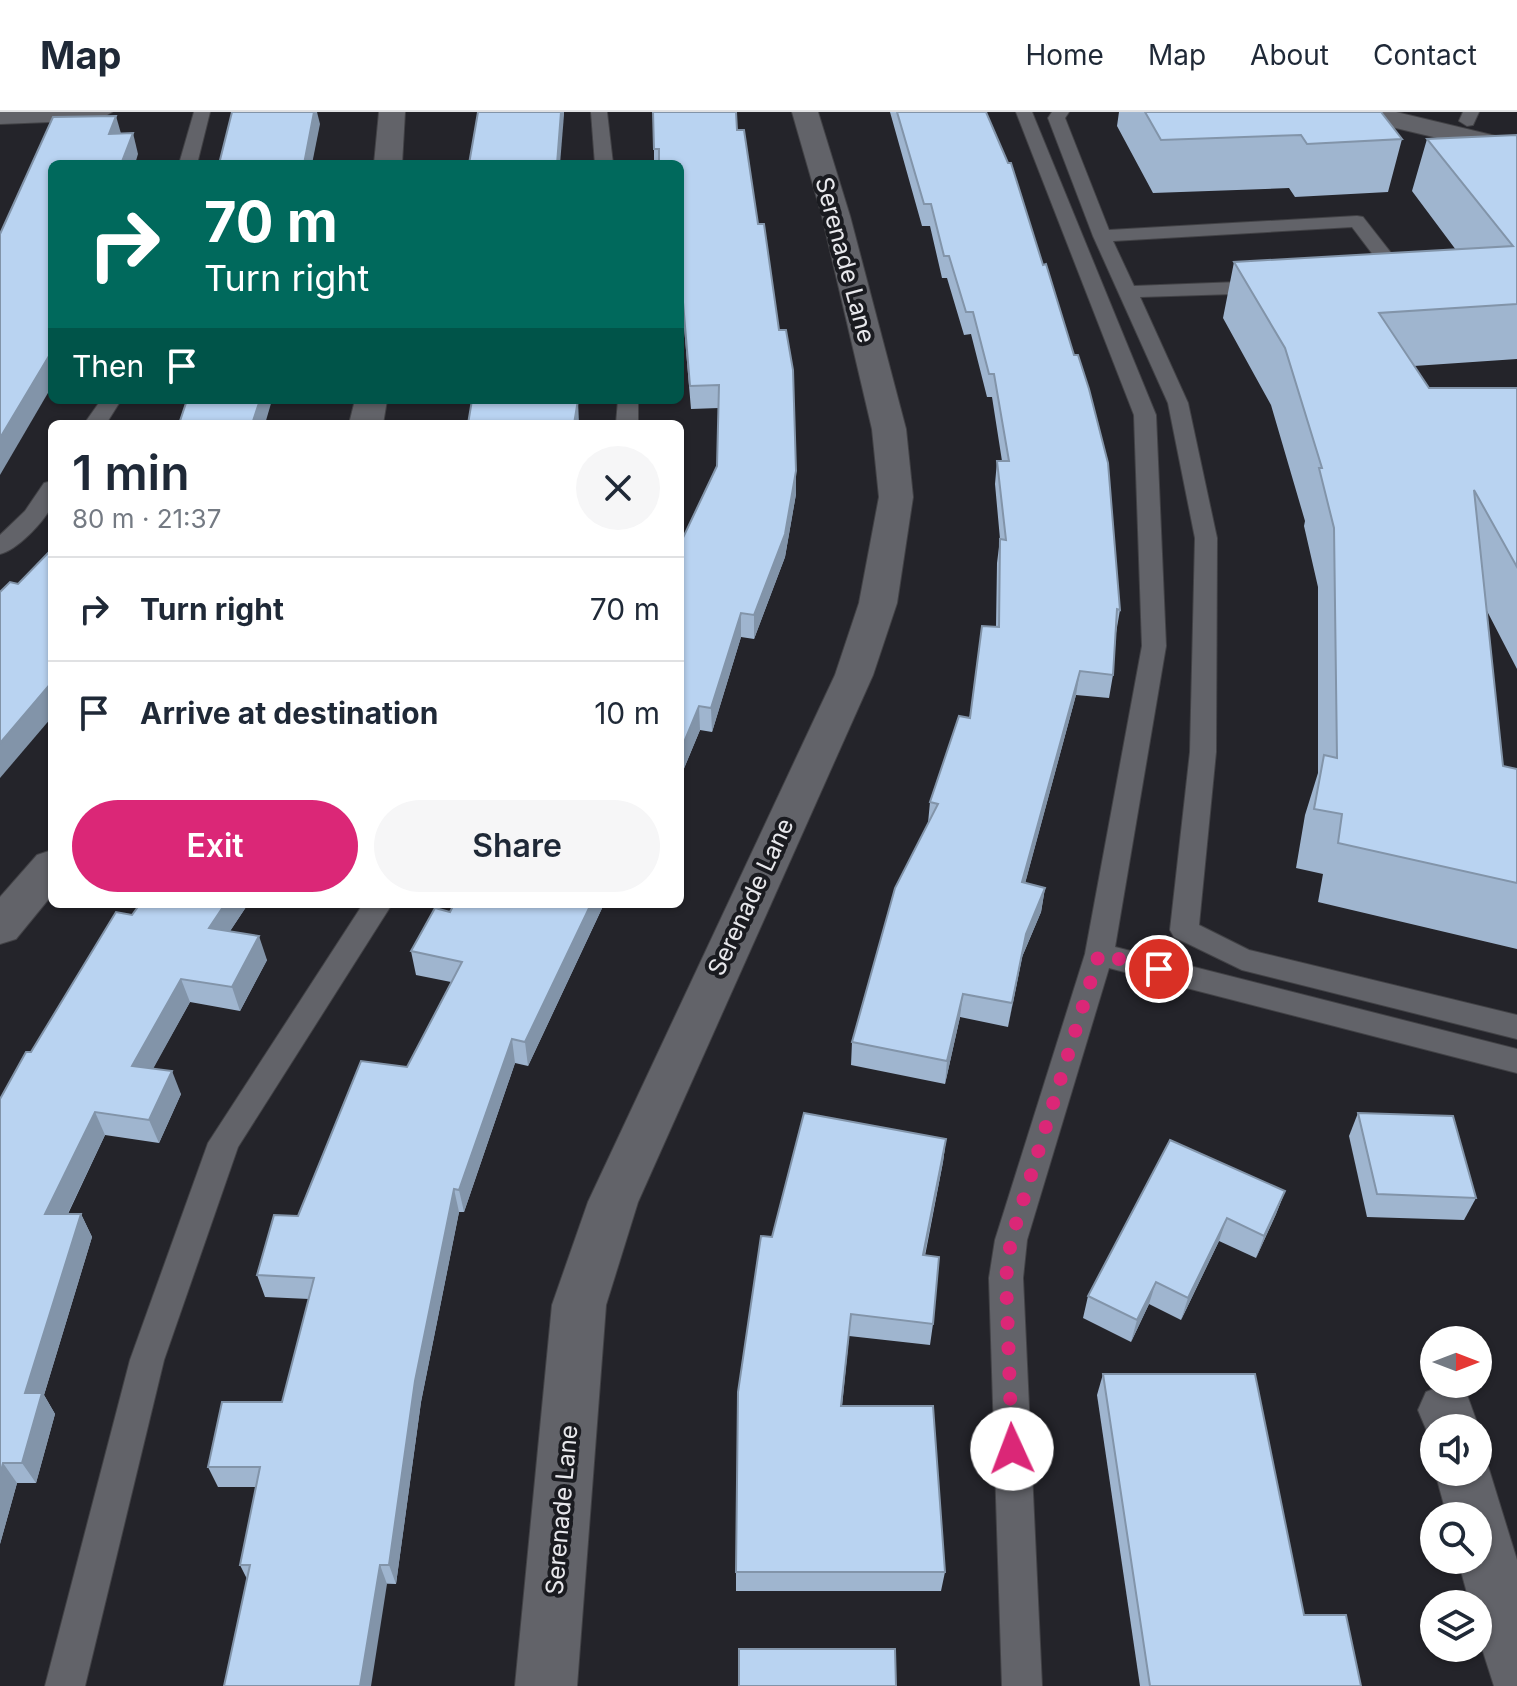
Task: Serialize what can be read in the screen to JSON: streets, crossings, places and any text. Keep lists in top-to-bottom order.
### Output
{
  "streets": {
    "street": ["Serenade Lane"]
  },
  "north": "right",
  "page": {
    "header": "Map",
    "nav": [
      "Home",
      "Map",
      "About",
      "Contact"
    ],
    "turn": ["70 m", "Turn right"],
    "then": "Then",
    "heading": ["1 min", "80 m · 21:37"],
    "list": [
      {
        "name": "Turn right",
        "value": "70 m"
      },
      {
        "name": "Arrive at destination",
        "value": "10 m"
      }
    ],
    "buttons": ["Exit", "Share"]
  }
}
